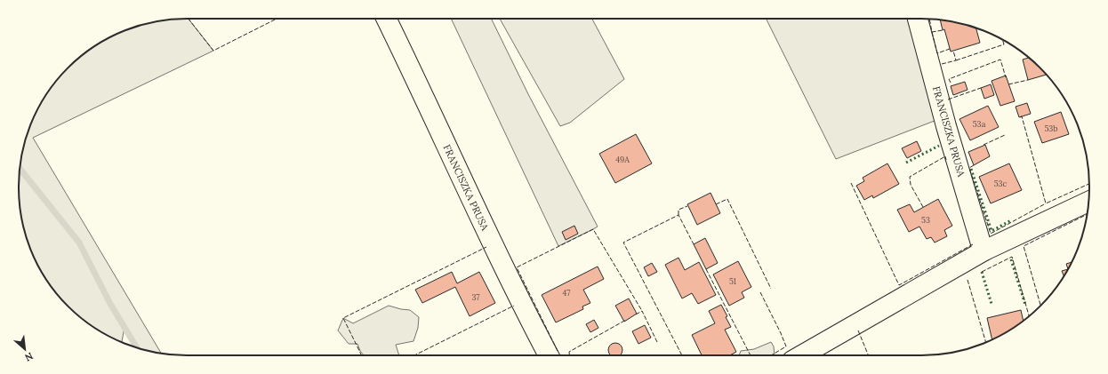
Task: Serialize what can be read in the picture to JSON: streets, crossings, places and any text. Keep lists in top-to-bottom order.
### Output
{
  "streets": {
    "street": ["FRANCISZKA PRUSA"]
  },
  "house_numbers": [
    "53a",
    "53b",
    "49A",
    "53c",
    "53",
    "51",
    "47",
    "37"
  ],
  "north": "bottom right"
}
